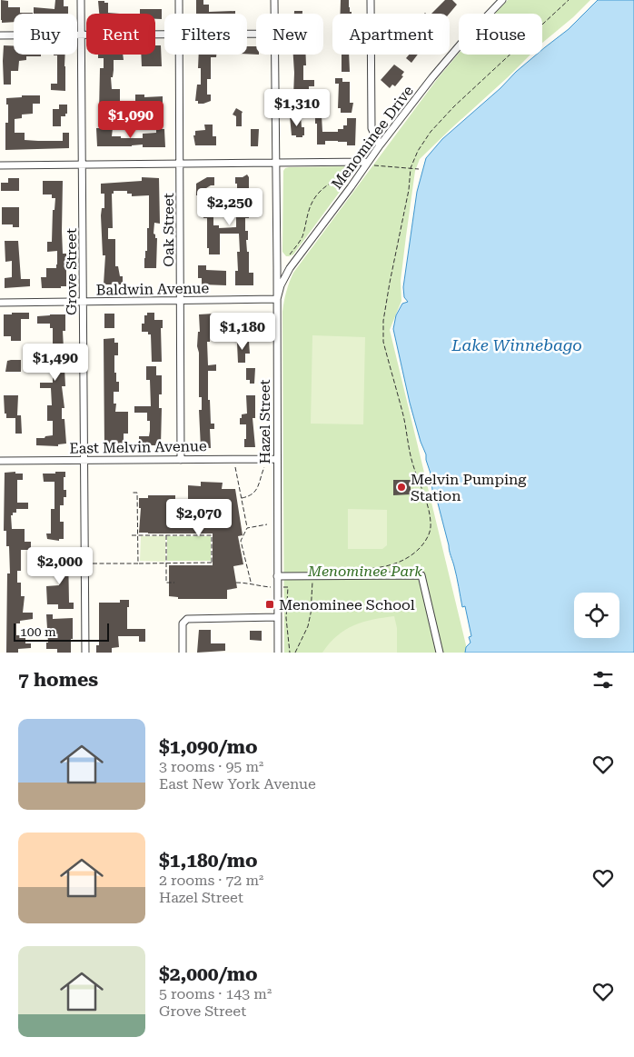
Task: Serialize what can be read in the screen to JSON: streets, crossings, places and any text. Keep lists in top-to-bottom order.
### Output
{
  "streets": {
    "street": [
      "Menominee Drive",
      "Oak Street",
      "Grove Street",
      "Baldwin Avenue",
      "Hazel Street",
      "East Melvin Avenue"
    ]
  },
  "crossings": [
    ["Menominee Drive", "Baldwin Avenue"],
    ["Menominee Drive", "Hazel Street"],
    ["Oak Street", "Baldwin Avenue"],
    ["Oak Street", "East Melvin Avenue"],
    ["Grove Street", "Baldwin Avenue"],
    ["Grove Street", "East Melvin Avenue"],
    ["Baldwin Avenue", "Hazel Street"],
    ["Hazel Street", "East Melvin Avenue"]
  ],
  "water": ["Lake Winnebago"],
  "parks": ["Menominee Park"],
  "places": {
    "other": ["Melvin Pumping Station"],
    "transit": ["Menominee School"]
  },
  "scale_bar": "100 m",
  "page": {
    "chip": [
      "Buy",
      "Rent",
      "Filters",
      "New",
      "Apartment",
      "House"
    ],
    "price": [
      "$1,310",
      "$1,090",
      "$2,250",
      "$1,180",
      "$1,490",
      "$2,070",
      "$2,000"
    ],
    "scale": "100 m",
    "heading": "7 homes",
    "list": [
      {
        "name": "$1,090/mo",
        "note": "3 rooms · 95 m² · East New York Avenue"
      },
      {
        "name": "$1,180/mo",
        "note": "2 rooms · 72 m² · Hazel Street"
      },
      {
        "name": "$2,000/mo",
        "note": "5 rooms · 143 m² · Grove Street"
      }
    ]
  }
}
